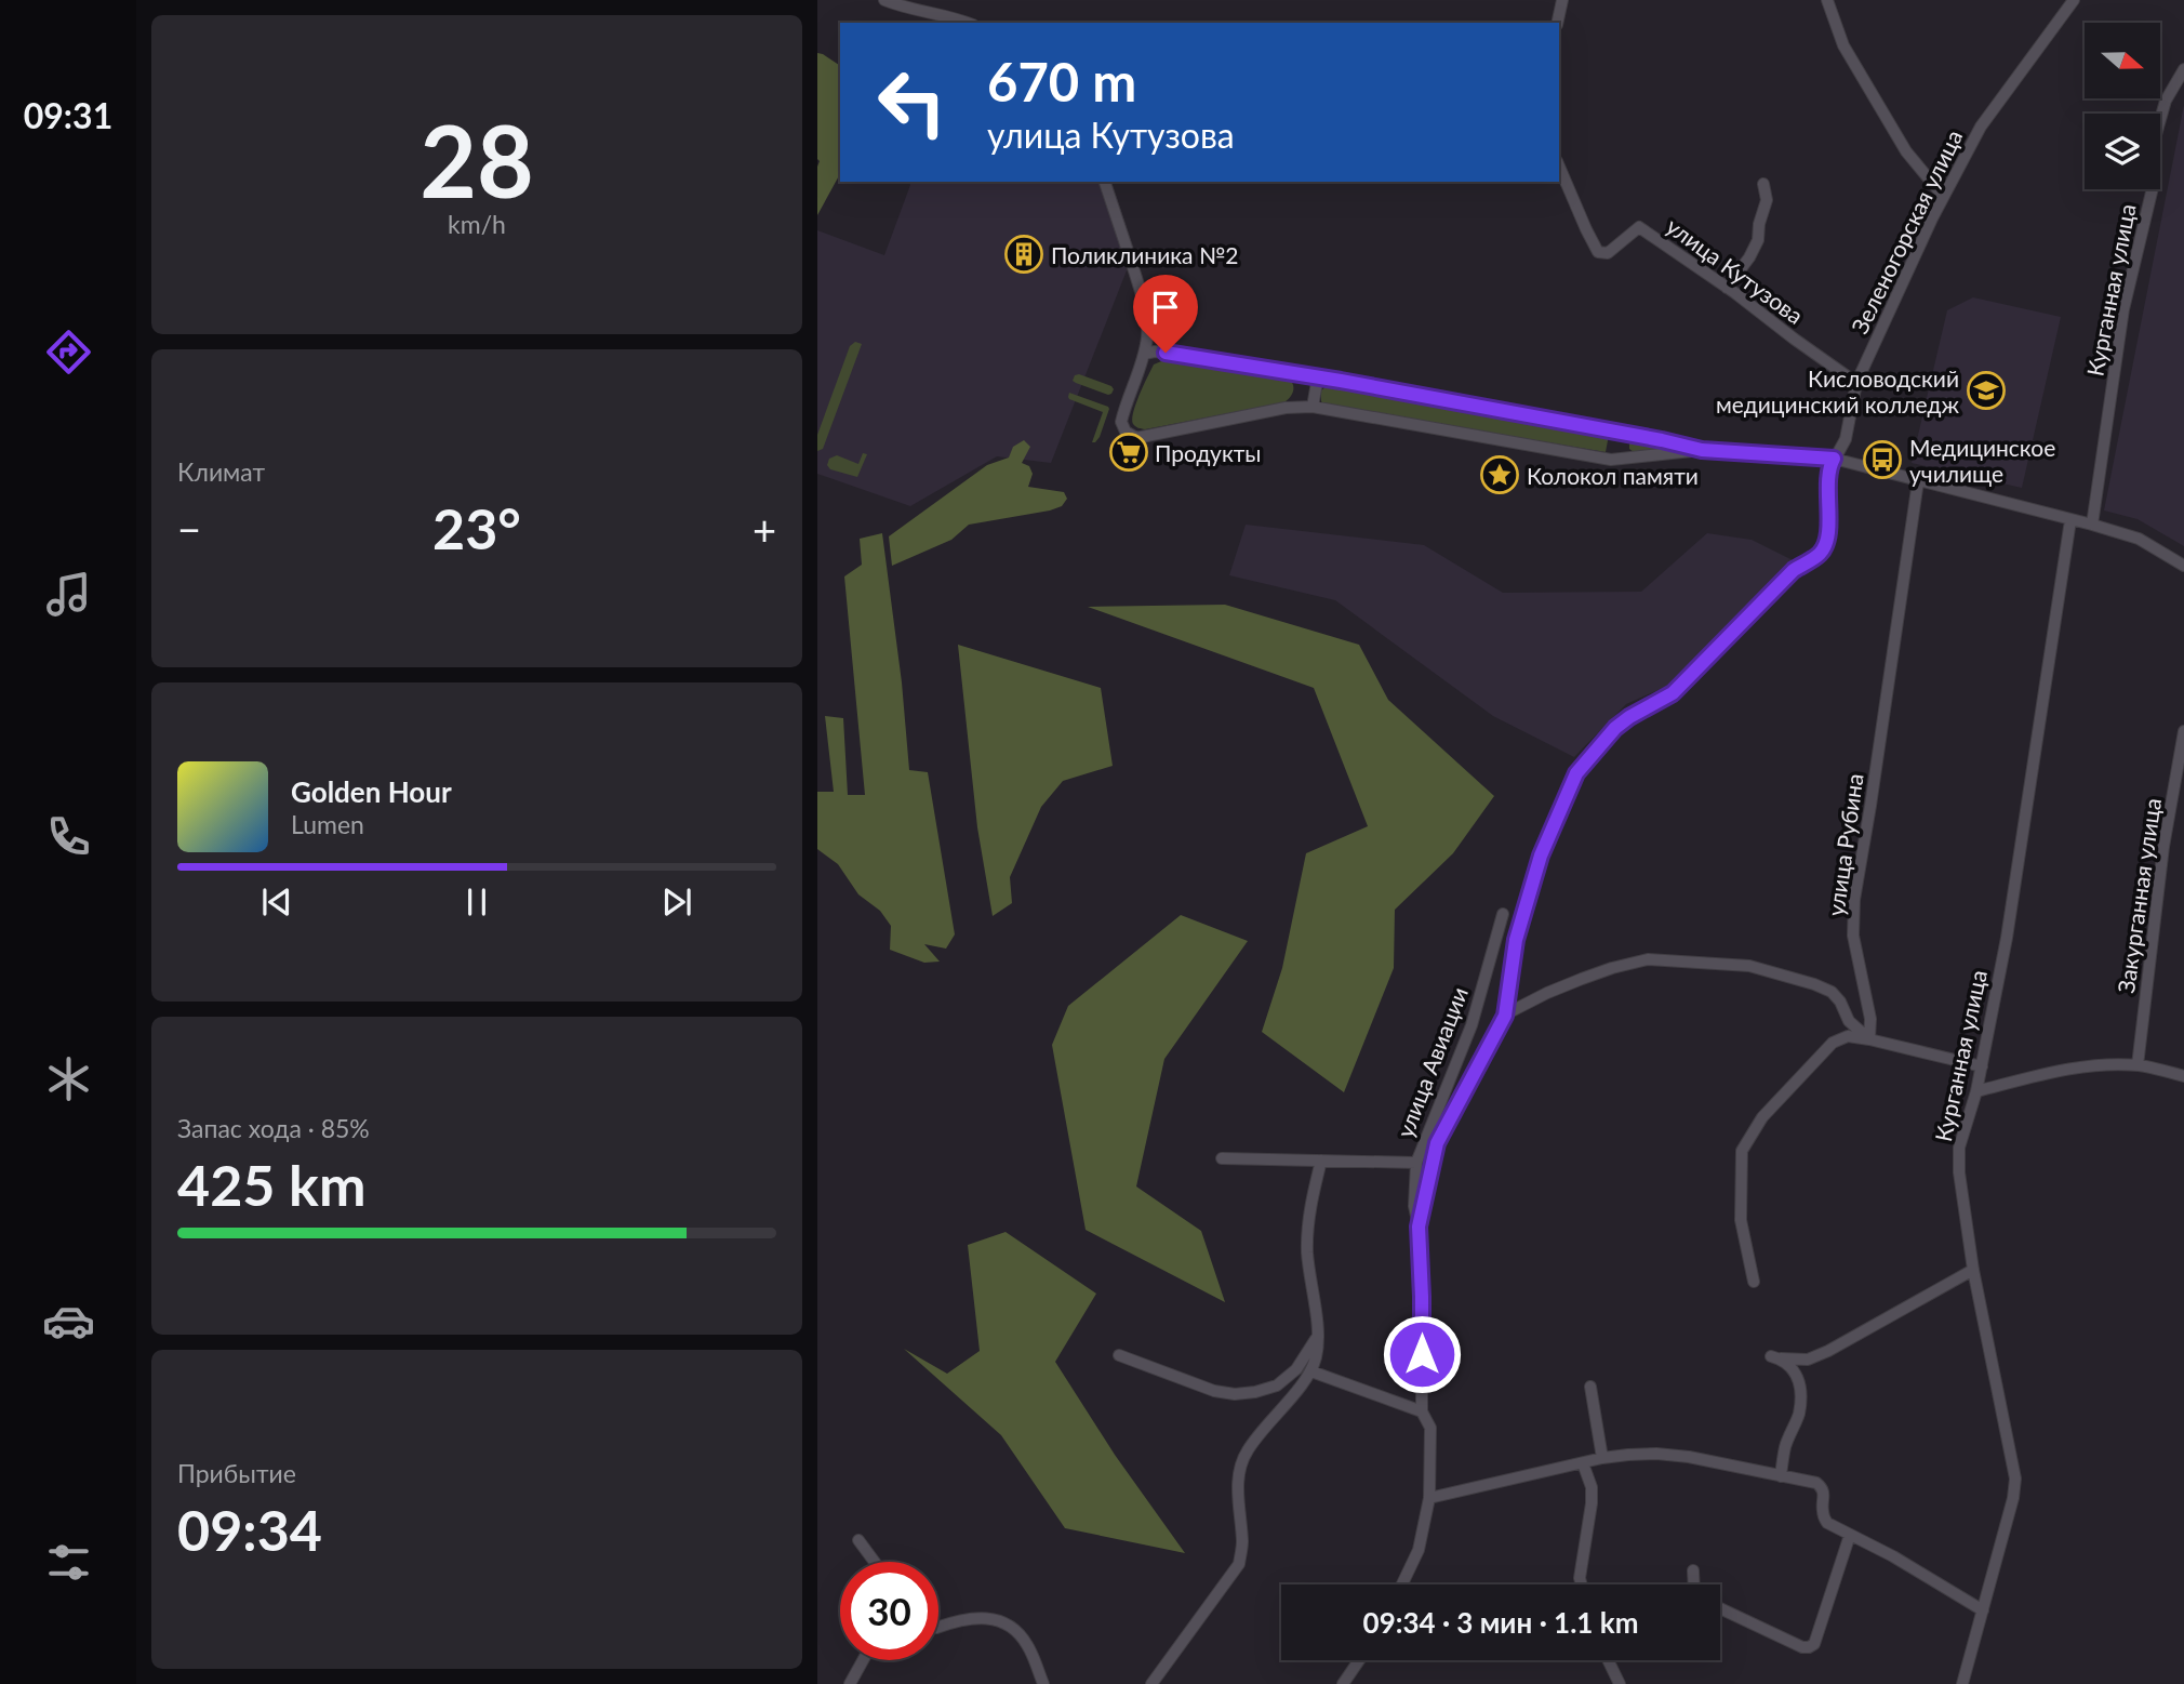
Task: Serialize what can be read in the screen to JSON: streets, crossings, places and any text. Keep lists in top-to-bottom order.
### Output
{
  "streets": {
    "street": [
      "Зеленогорская улица",
      "улица Кутузова",
      "Курганная улица",
      "улица Рубина",
      "Закурганная улица",
      "улица Авиации"
    ]
  },
  "crossings": [
    ["Зеленогорская улица", "улица Кутузова"],
    ["Зеленогорская улица", "улица Авиации"]
  ],
  "places": {
    "building": ["Поликлиника №2"],
    "school or university": ["Кисловодский медицинский колледж"],
    "supermarket": ["Продукты"],
    "bus stop": ["Медицинское училище"],
    "place": ["Колокол памяти"]
  },
  "north": "right",
  "page": {
    "tabs": "09:31",
    "tile": [
      ["28", "km/h"],
      "Климат",
      ["Запас хода · 85%", "425 km"],
      ["Прибытие", "09:34"]
    ],
    "turn": ["670 m", "улица Кутузова"],
    "heat": ["−", "23°", "+"],
    "song": ["Golden Hour", "Lumen"],
    "limit": "30",
    "trip": "09:34 · 3 мин · 1.1 km"
  }
}
